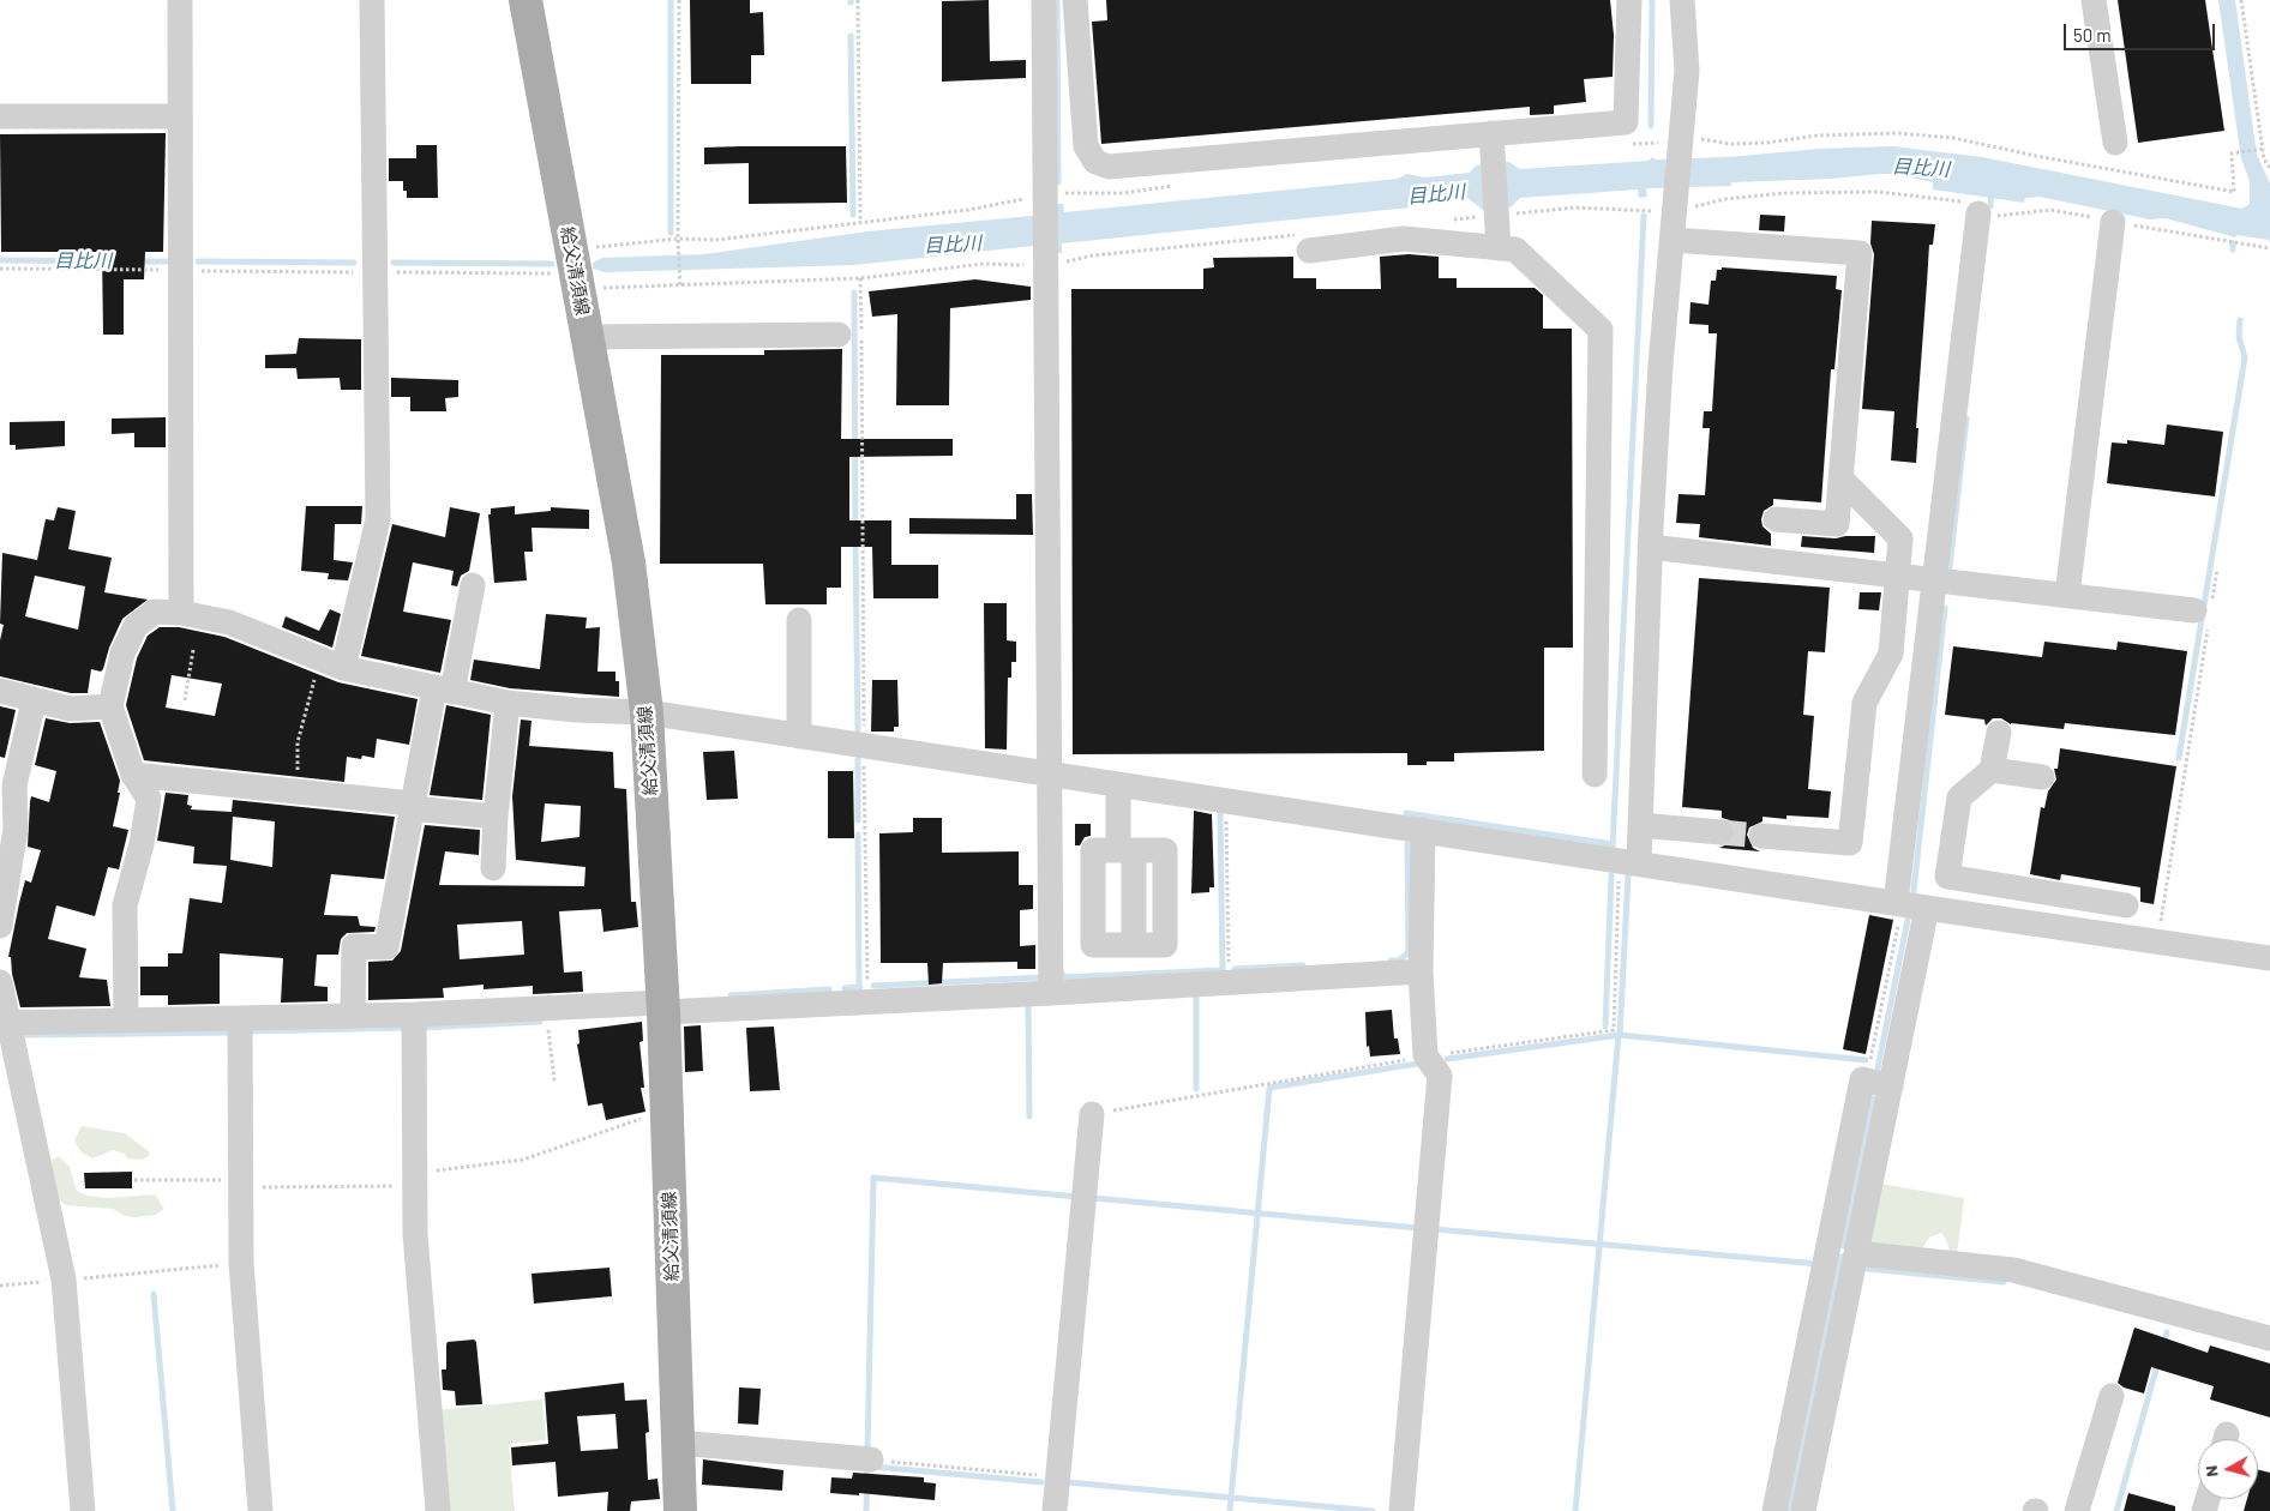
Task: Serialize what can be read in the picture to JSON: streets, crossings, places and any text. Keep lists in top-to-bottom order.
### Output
{
  "streets": {
    "main road": ["給父清須線"]
  },
  "water": ["目比川"],
  "scale_bar": "50 m",
  "north": "left"
}
